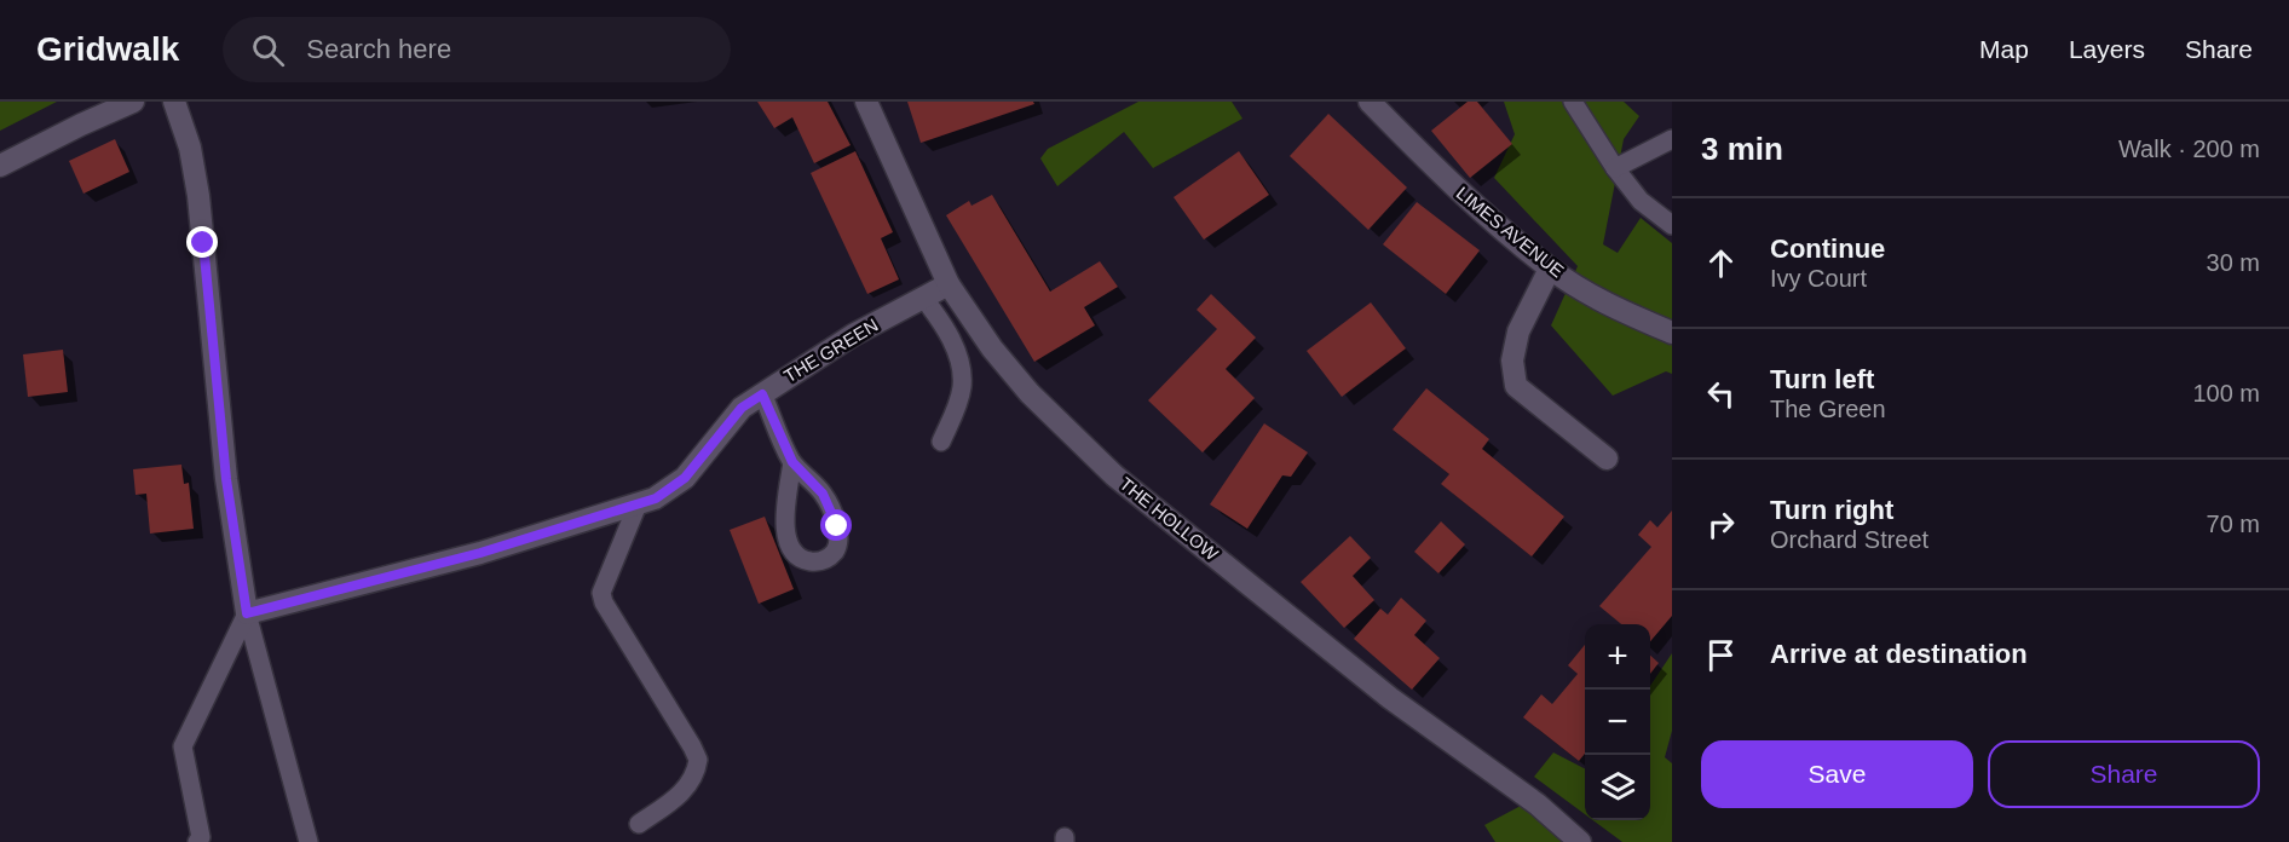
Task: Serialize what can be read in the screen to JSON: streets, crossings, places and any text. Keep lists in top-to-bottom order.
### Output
{
  "streets": {
    "street": ["LIMES AVENUE", "THE GREEN", "THE HOLLOW"]
  },
  "crossings": [
    ["THE GREEN", "THE HOLLOW"]
  ],
  "page": {
    "header": "Gridwalk",
    "search": "Search here",
    "nav": ["Map", "Layers", "Share"],
    "heading": ["3 min", "Walk · 200 m"],
    "list": [
      ["Continue", "Ivy Court", "30 m"],
      ["Turn left", "The Green", "100 m"],
      ["Turn right", "Orchard Street", "70 m"],
      "Arrive at destination"
    ],
    "map_buttons": ["+", "−"],
    "buttons": ["Save", "Share"]
  }
}
